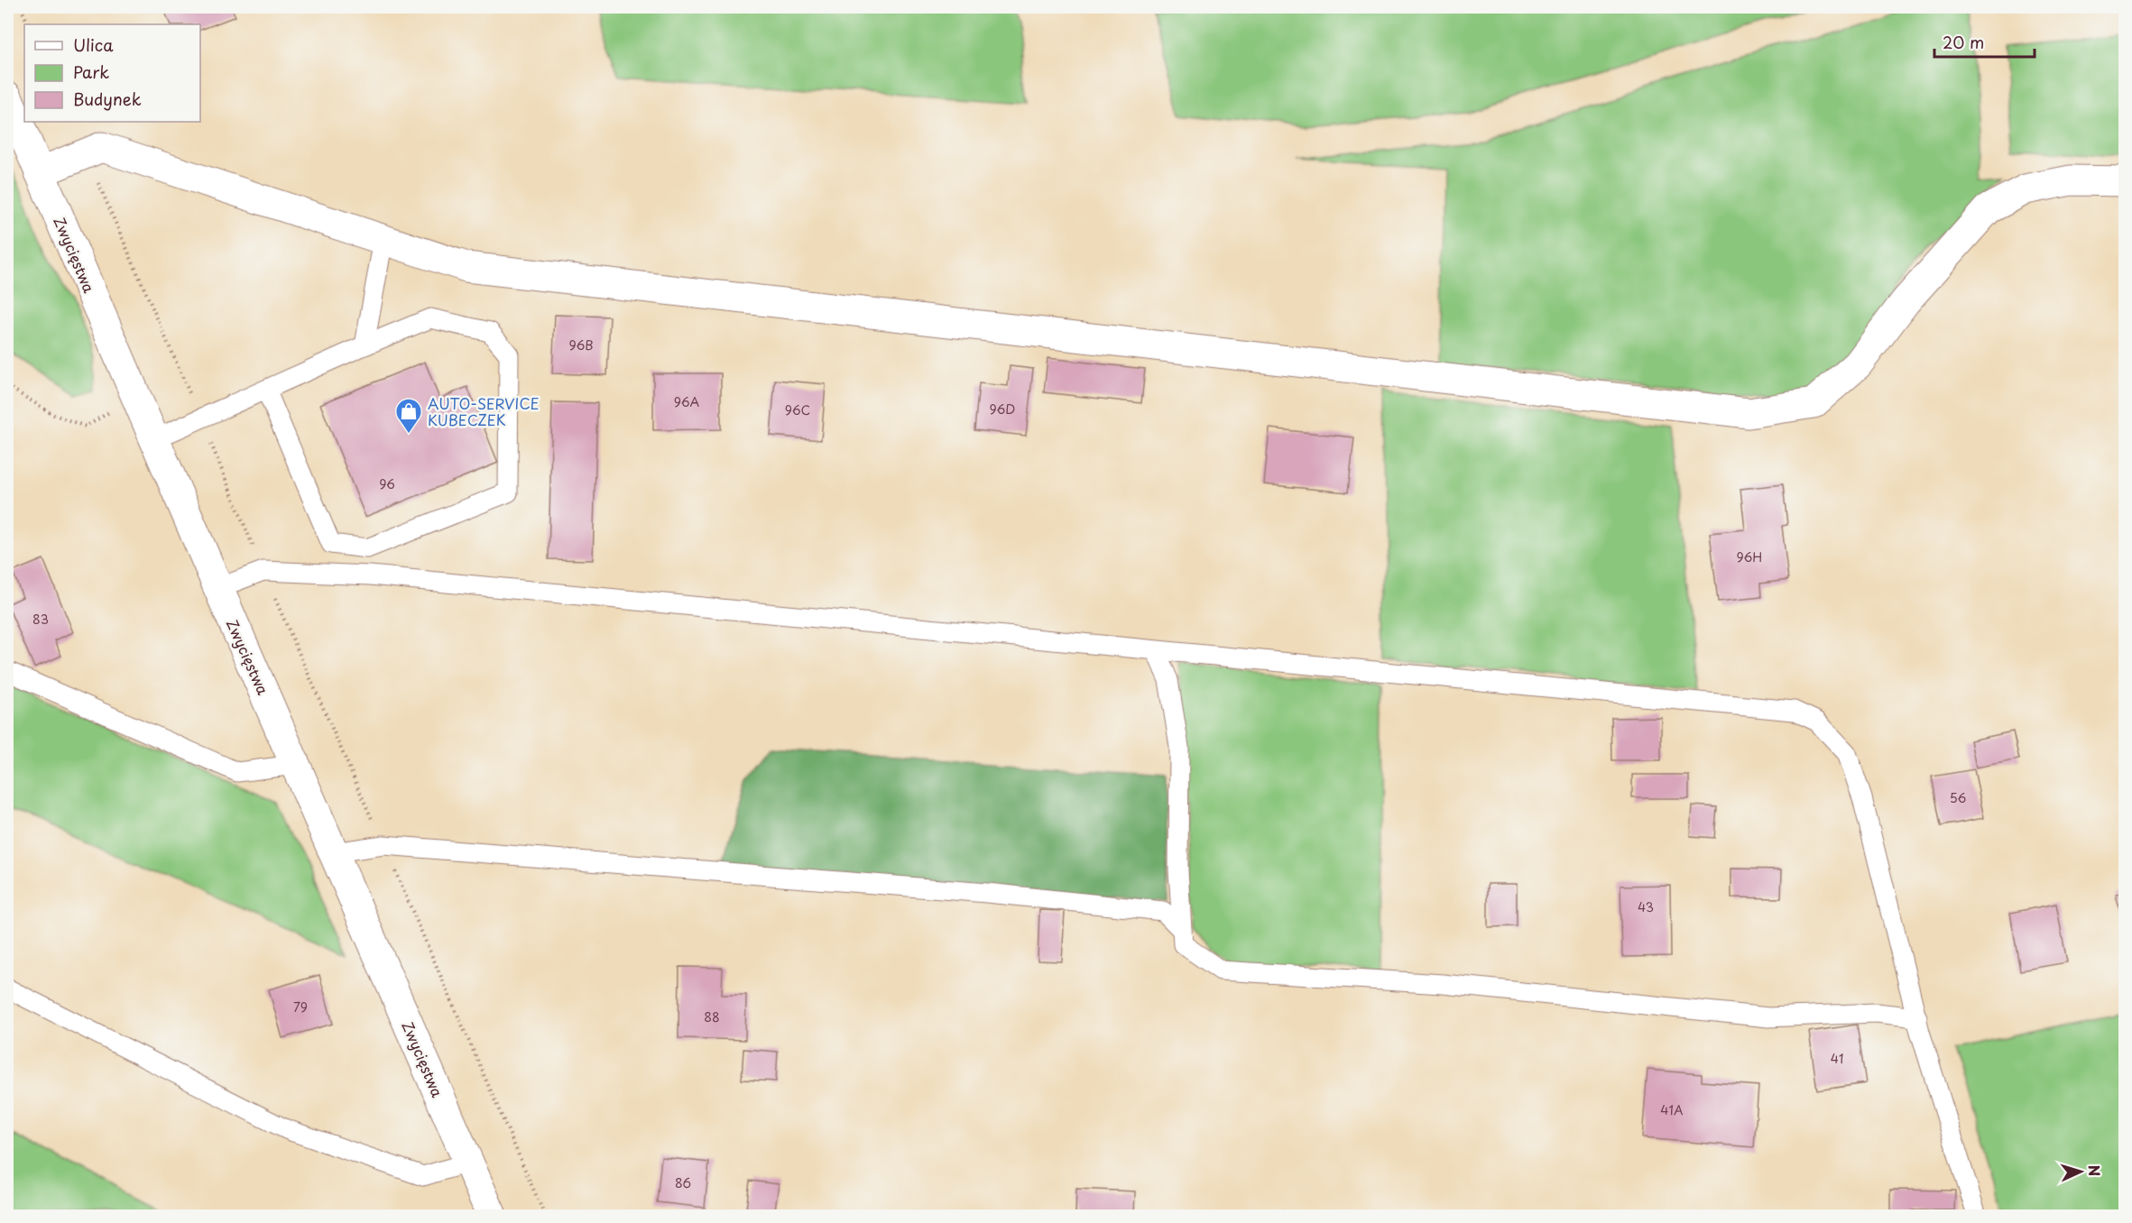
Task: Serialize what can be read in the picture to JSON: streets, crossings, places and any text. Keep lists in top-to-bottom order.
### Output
{
  "streets": {
    "street": ["Zwycięstwa"]
  },
  "places": {
    "shop": ["AUTO-SERVICE KUBECZEK"]
  },
  "house_numbers": [
    "96B",
    "96A",
    "96D",
    "96C",
    "96",
    "96H",
    "83",
    "56",
    "43",
    "79",
    "88",
    "41",
    "41A",
    "86"
  ],
  "legend": ["Ulica", "Park", "Budynek"],
  "scale_bar": "20 m",
  "north": "right"
}
